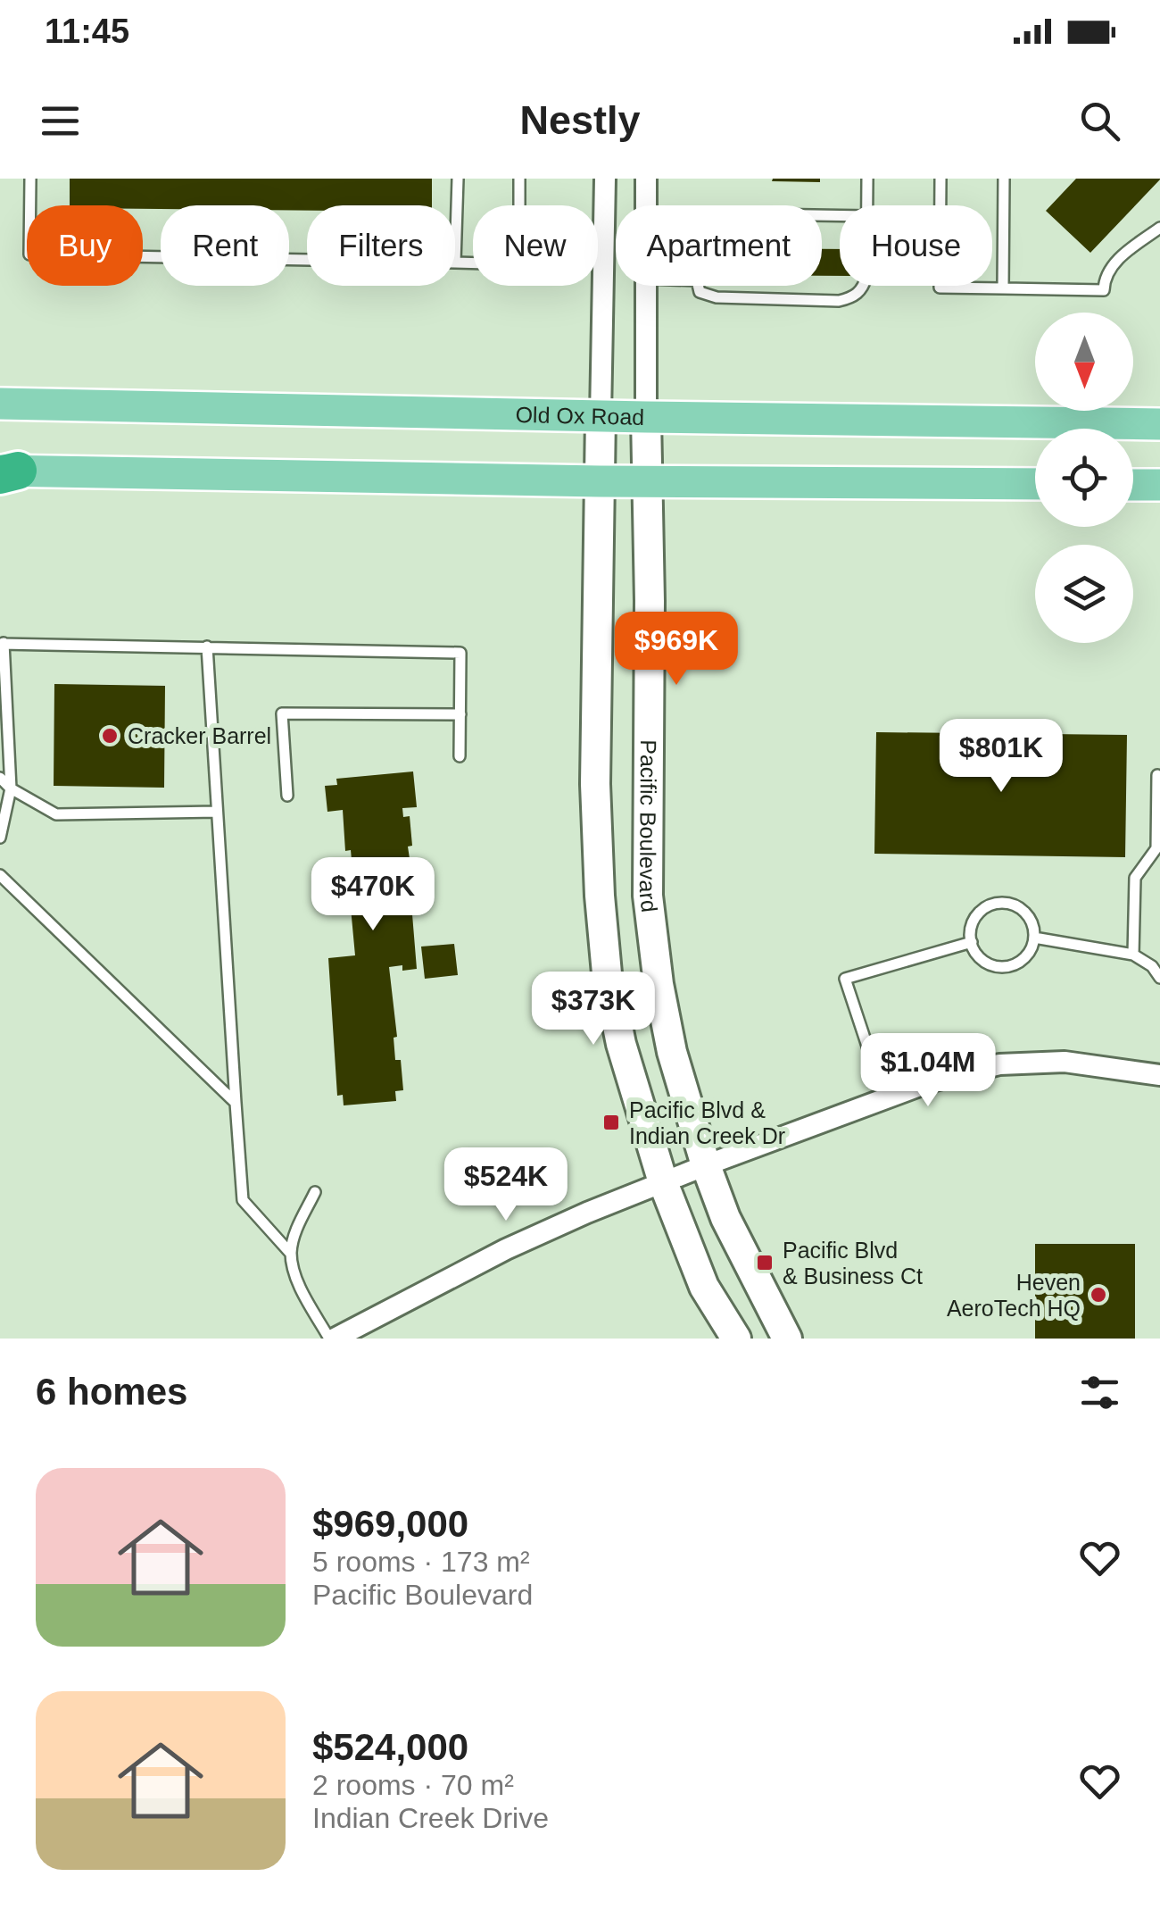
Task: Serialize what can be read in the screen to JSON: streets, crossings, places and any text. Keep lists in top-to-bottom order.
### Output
{
  "streets": {
    "main road": ["Old Ox Road", "Pacific Boulevard"]
  },
  "crossings": [
    ["Old Ox Road", "Pacific Boulevard"]
  ],
  "places": {
    "other": ["Cracker Barrel", "Heven AeroTech HQ"],
    "transit": ["Pacific Blvd & Indian Creek Dr", "Pacific Blvd & Business Ct"]
  },
  "north": "bottom",
  "page": {
    "status": "11:45",
    "header": "Nestly",
    "chip": [
      "Buy",
      "Rent",
      "Filters",
      "New",
      "Apartment",
      "House"
    ],
    "price": [
      "$969K",
      "$801K",
      "$470K",
      "$373K",
      "$1.04M",
      "$524K"
    ],
    "heading": "6 homes",
    "list": [
      {
        "name": "$969,000",
        "note": "5 rooms · 173 m² · Pacific Boulevard"
      },
      {
        "name": "$524,000",
        "note": "2 rooms · 70 m² · Indian Creek Drive"
      }
    ]
  }
}
